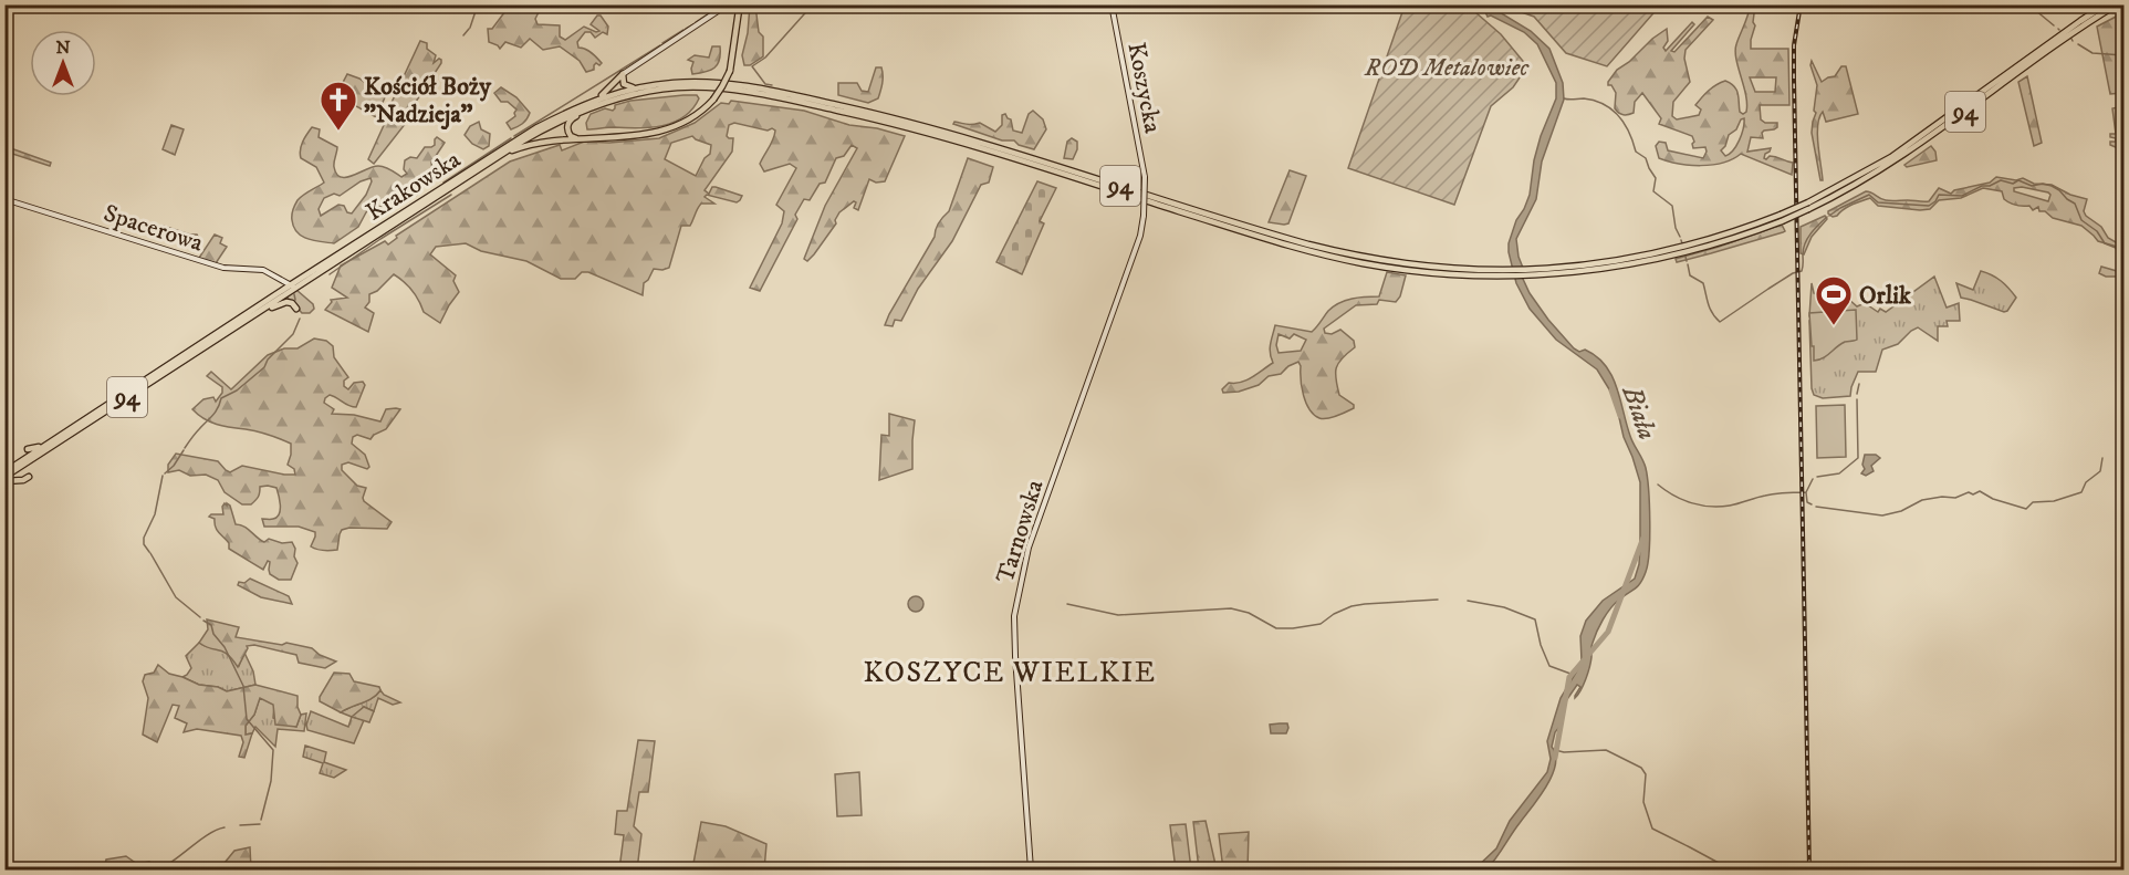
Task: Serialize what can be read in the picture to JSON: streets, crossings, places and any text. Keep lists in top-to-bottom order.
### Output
{
  "streets": {
    "main road": ["94", "Krakowska"],
    "street": ["Koszycka", "Spacerowa", "Tarnowska"]
  },
  "crossings": [
    ["Koszycka", "Tarnowska"],
    ["94", "Krakowska"],
    ["Krakowska", "Spacerowa"]
  ],
  "districts": ["KOSZYCE WIELKIE"],
  "water": ["Biała"],
  "parks": ["ROD Metalowiec"],
  "places": {
    "church": ["Kościół Boży \"Nadzieja\""],
    "sports": ["Orlik"]
  },
  "north": "top"
}
